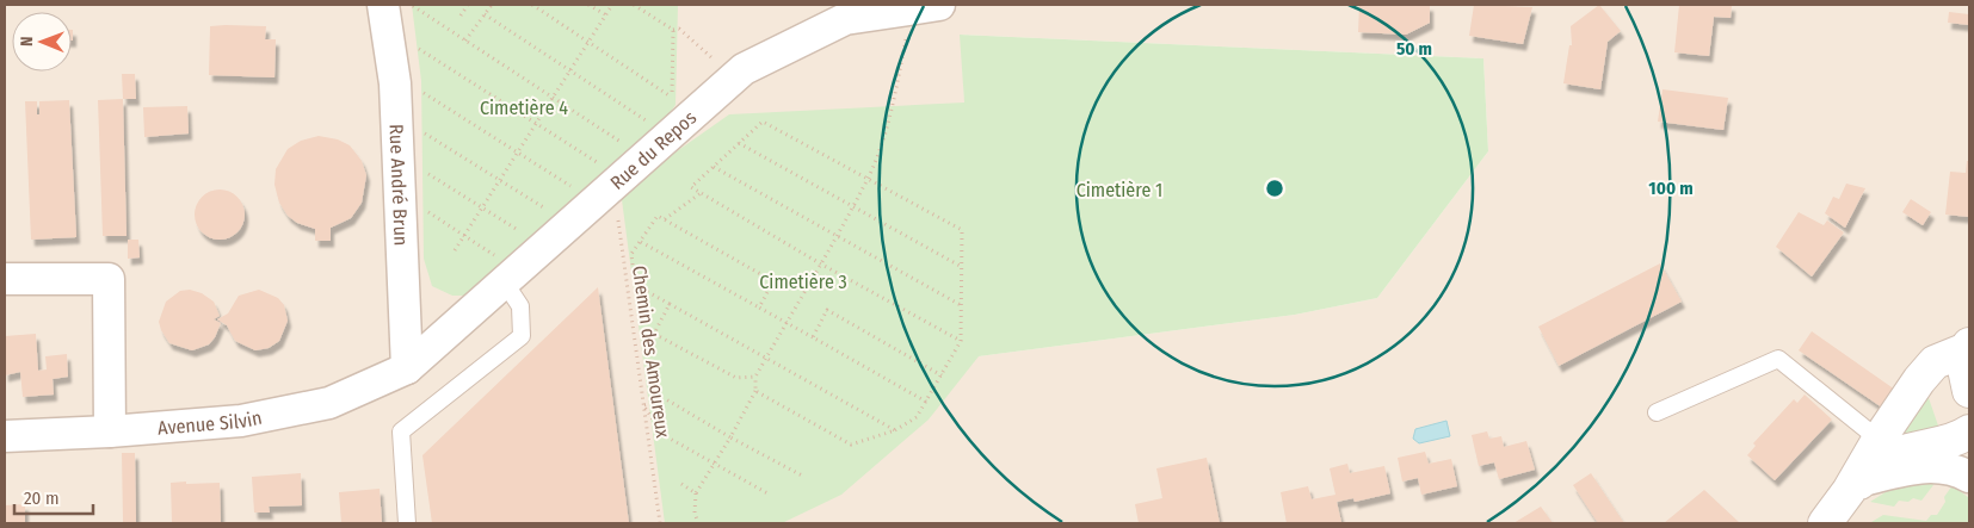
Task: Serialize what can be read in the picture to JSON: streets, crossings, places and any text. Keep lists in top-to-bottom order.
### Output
{
  "streets": {
    "street": ["Rue du Repos", "Rue André Brun", "Avenue Silvin"],
    "path": ["Chemin des Amoureux"]
  },
  "crossings": [
    ["Rue du Repos", "Rue André Brun"],
    ["Rue du Repos", "Chemin des Amoureux"],
    ["Rue du Repos", "Avenue Silvin"],
    ["Rue André Brun", "Avenue Silvin"]
  ],
  "parks": ["Cimetière 4", "Cimetière 1", "Cimetière 3"],
  "scale_bar": "20 m",
  "north": "left",
  "rings": ["50 m", "100 m"]
}
